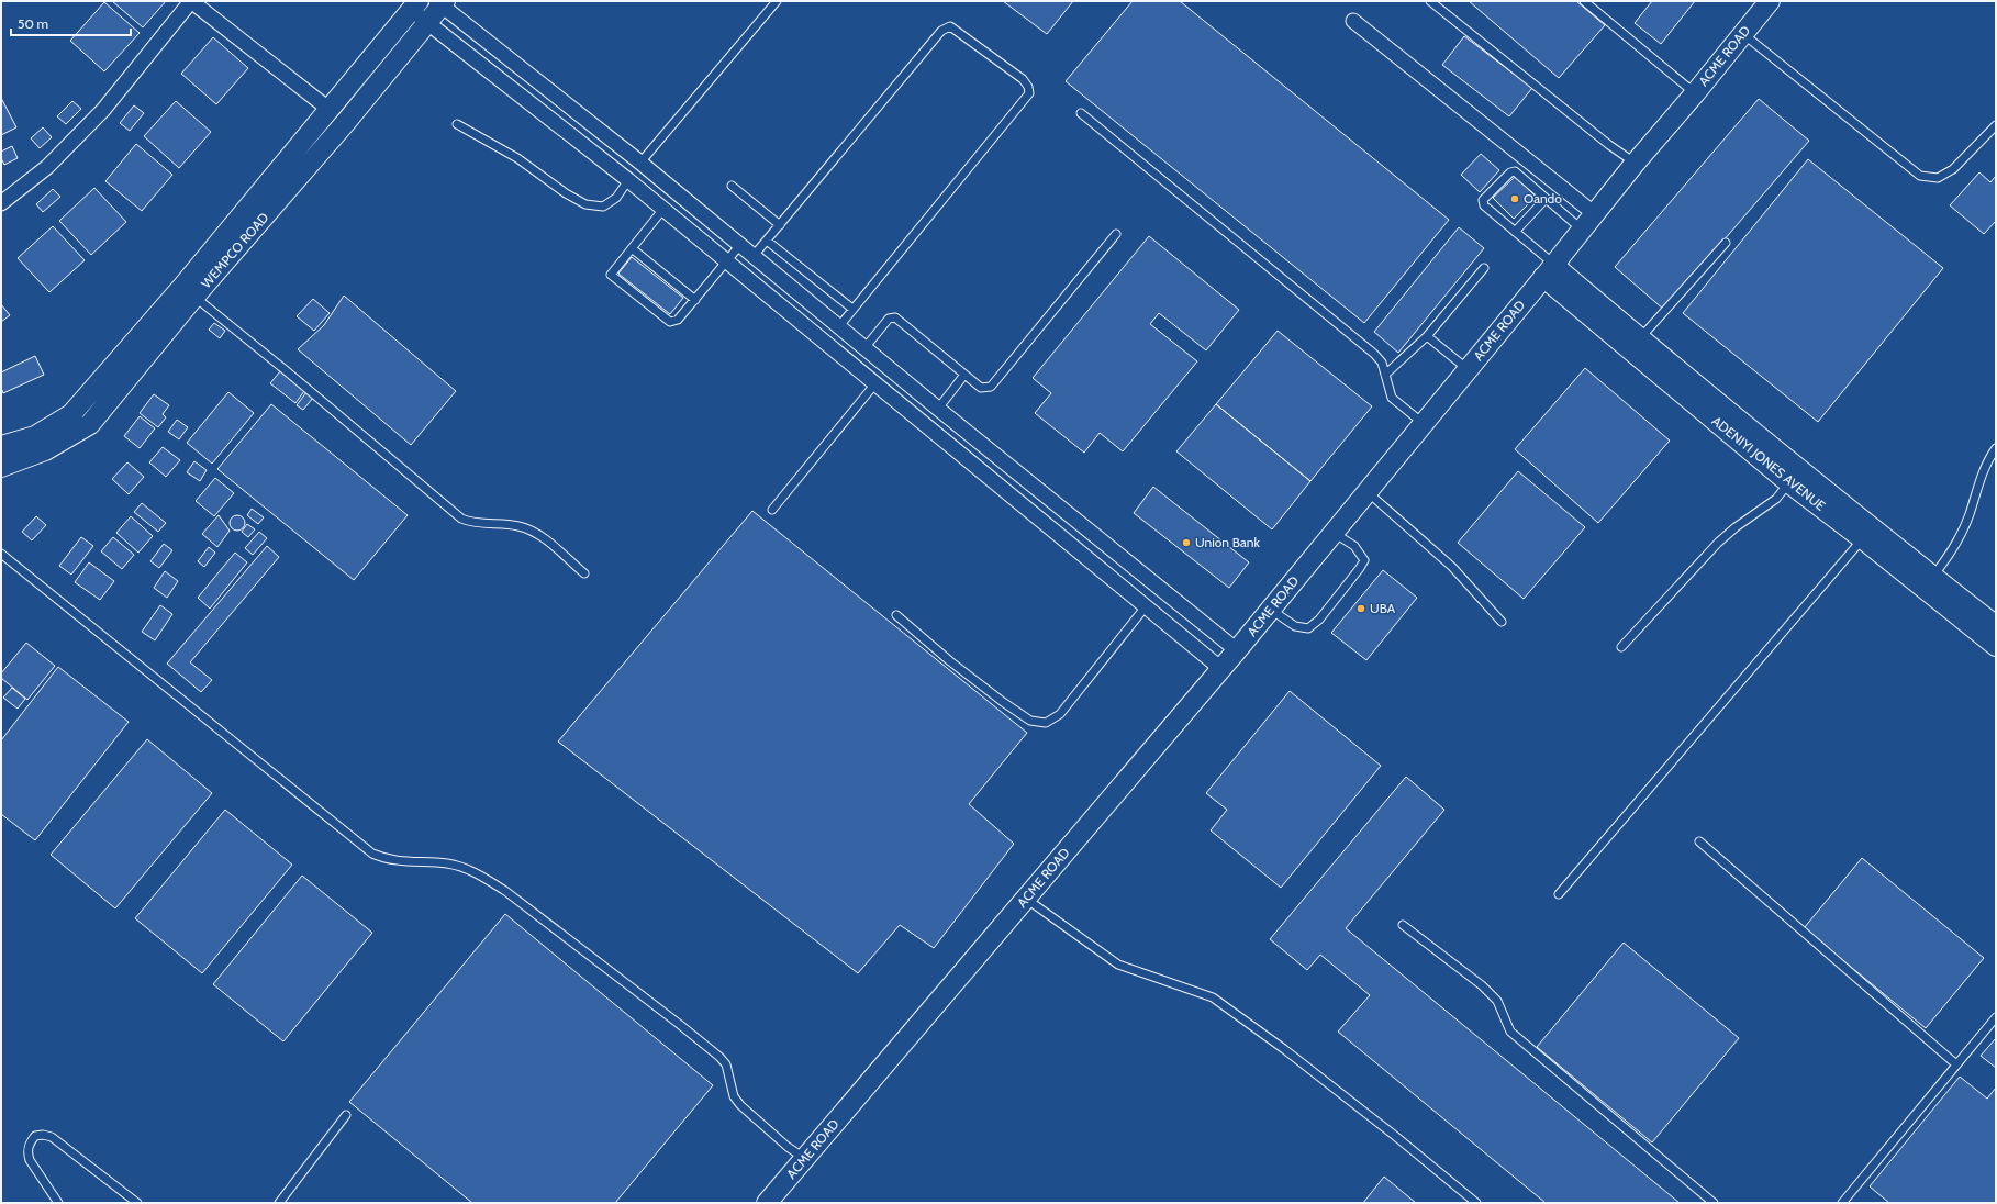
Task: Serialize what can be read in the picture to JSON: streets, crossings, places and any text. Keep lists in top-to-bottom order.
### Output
{
  "streets": {
    "street": ["ACME ROAD", "WEMPCO ROAD", "ADENIYI JONES AVENUE"]
  },
  "crossings": [
    ["ACME ROAD", "ADENIYI JONES AVENUE"]
  ],
  "places": ["Oando", "Union Bank", "UBA"],
  "scale_bar": "50 m"
}
